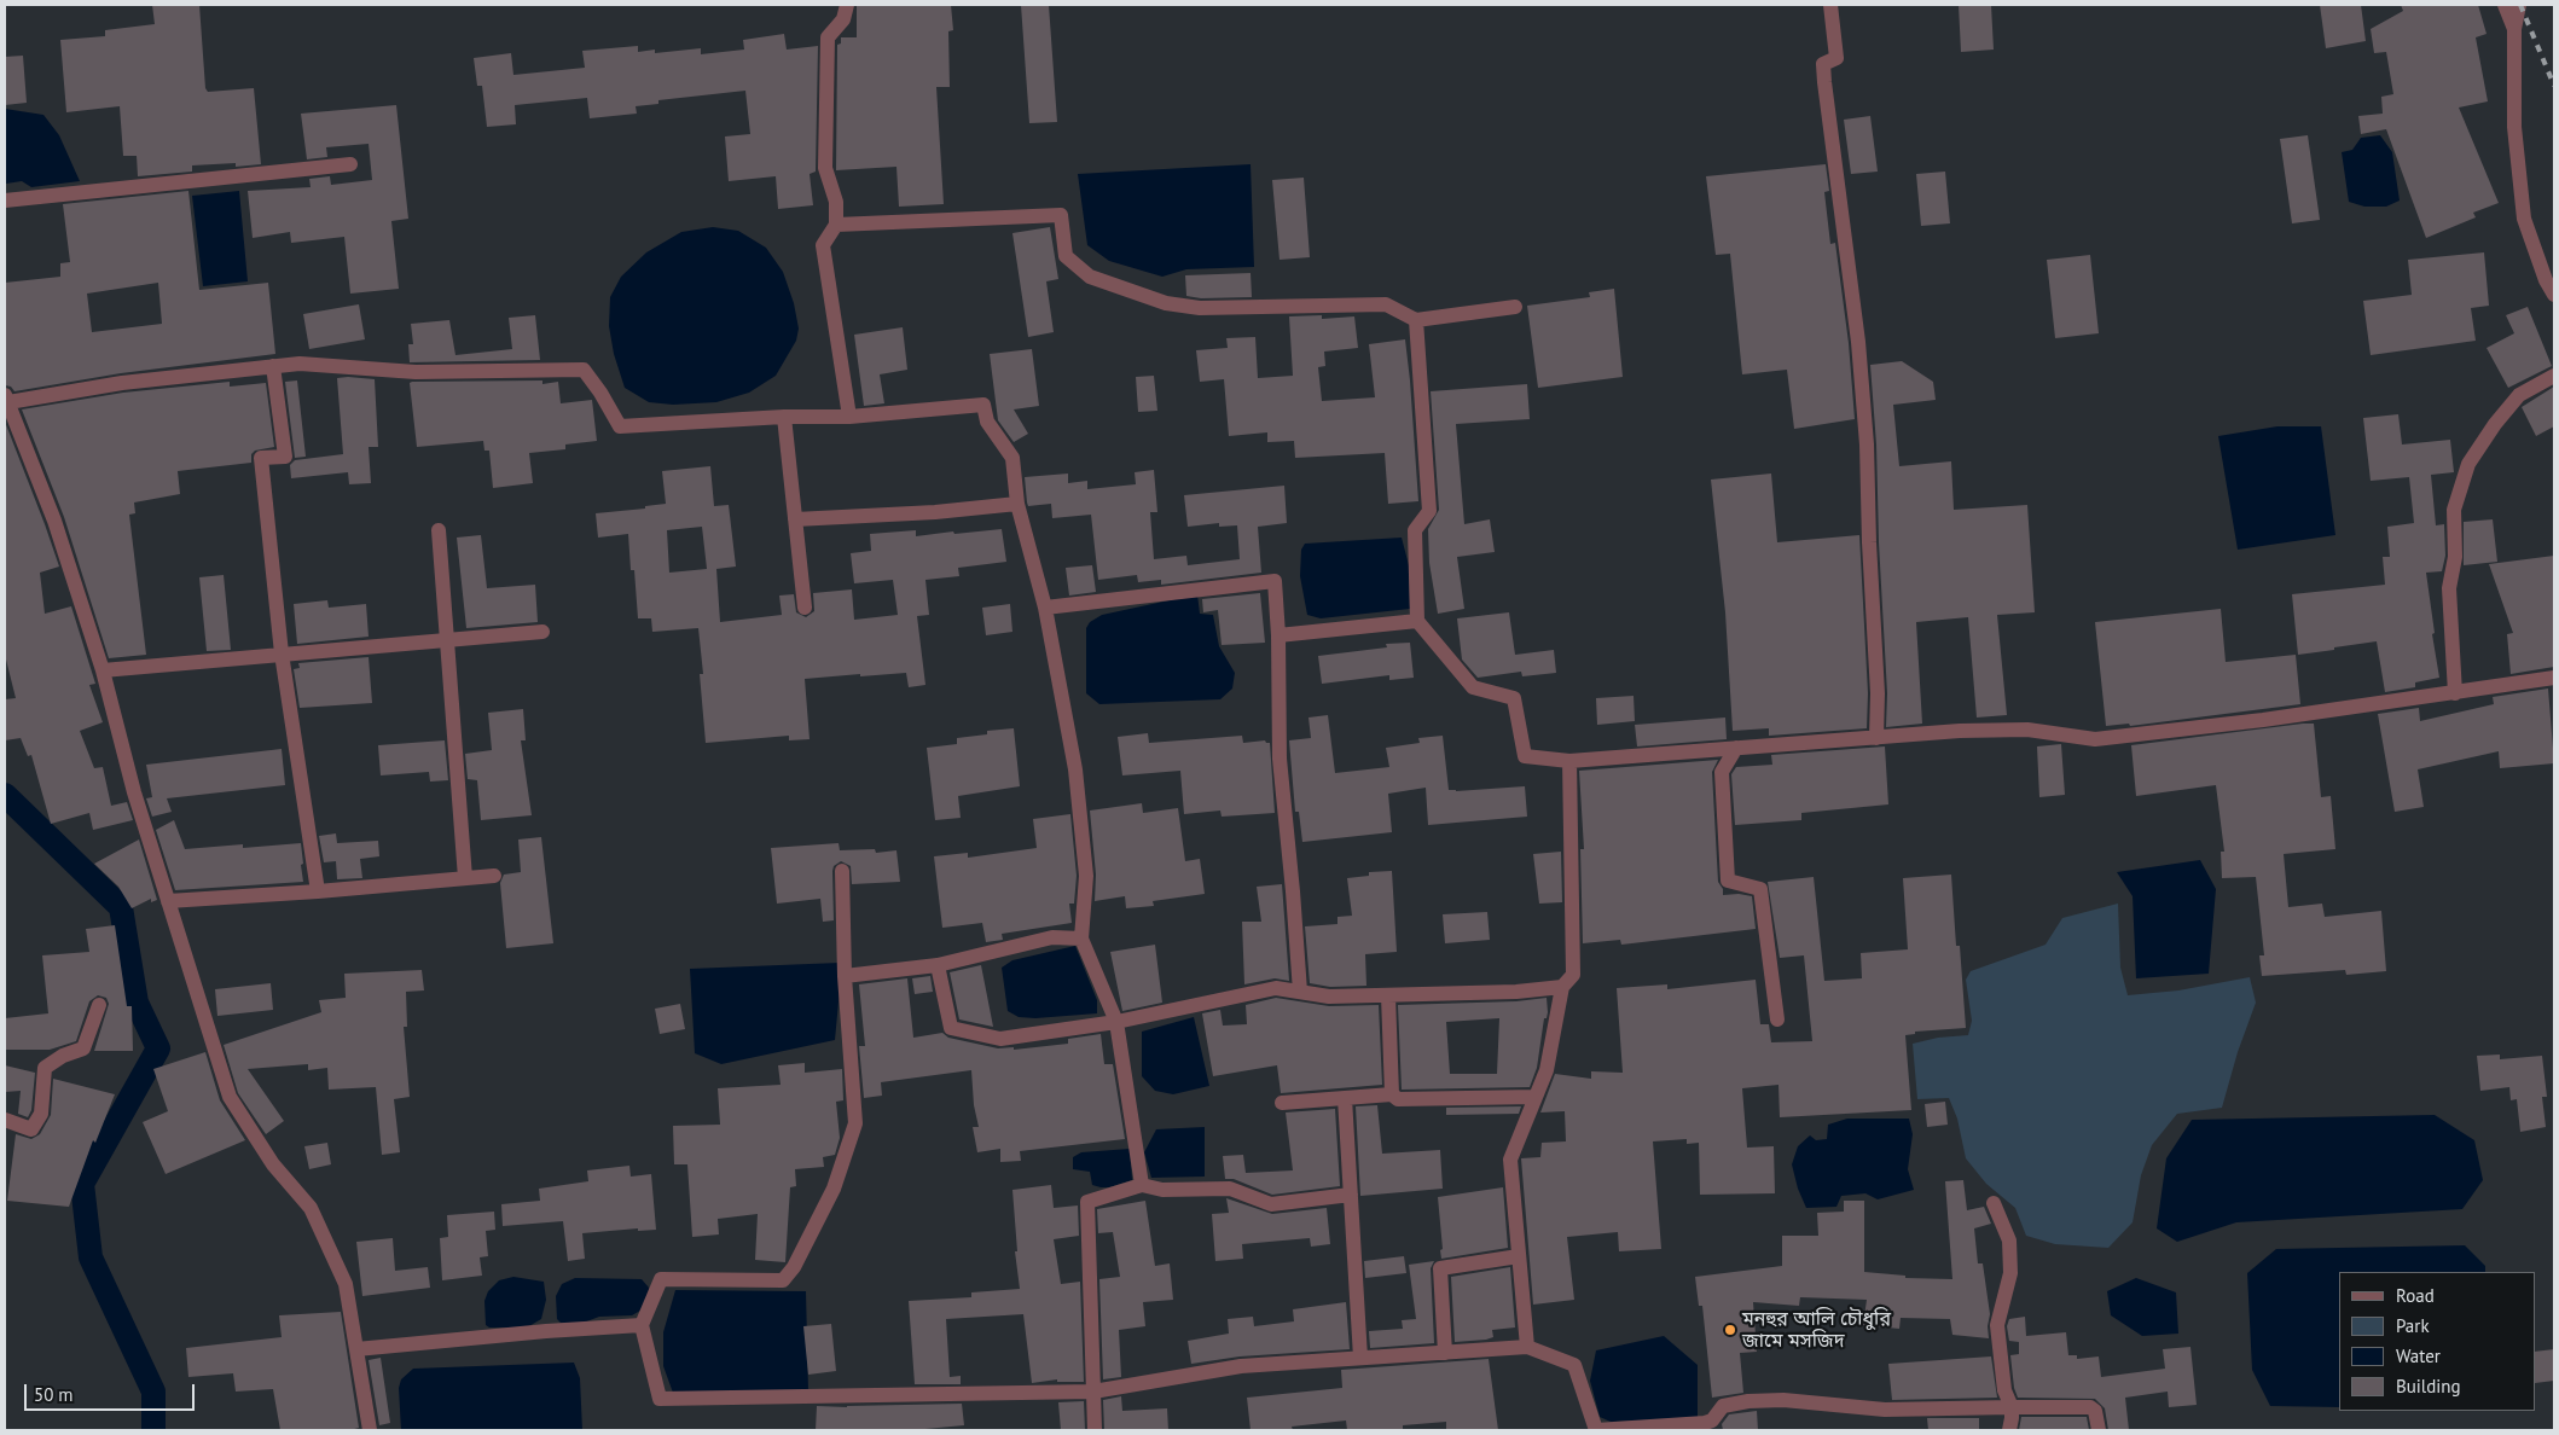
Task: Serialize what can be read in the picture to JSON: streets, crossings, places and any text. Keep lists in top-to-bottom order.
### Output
{
  "places": ["মনহুর আলি চৌধুরি জামে মসজিদ"],
  "legend": [
    "Road",
    "Park",
    "Water",
    "Building"
  ],
  "scale_bar": "50 m"
}
